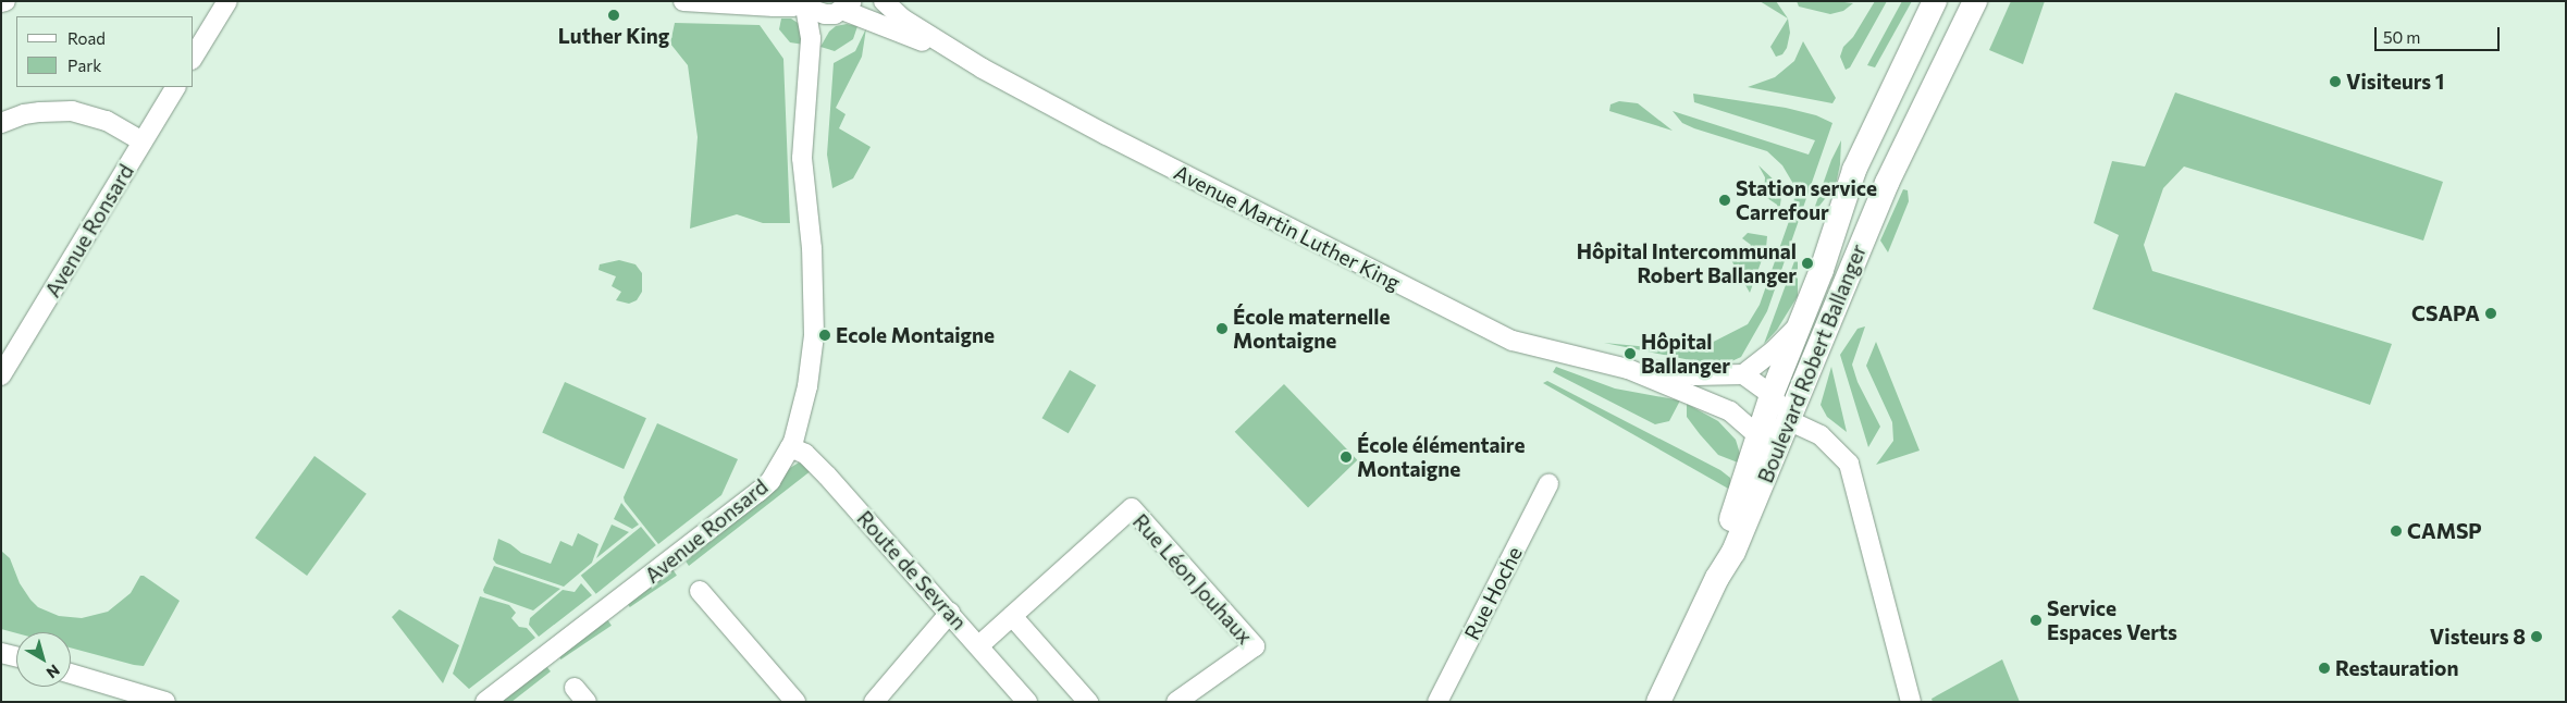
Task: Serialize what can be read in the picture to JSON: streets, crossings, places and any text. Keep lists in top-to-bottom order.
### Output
{
  "streets": {
    "main road": ["Boulevard Robert Ballanger"],
    "street": [
      "Avenue Martin Luther King",
      "Avenue Ronsard",
      "Route de Sevran",
      "Rue Léon Jouhaux",
      "Rue Hoche"
    ]
  },
  "crossings": [
    ["Avenue Martin Luther King", "Avenue Ronsard"],
    ["Avenue Martin Luther King", "Boulevard Robert Ballanger"],
    ["Avenue Ronsard", "Route de Sevran"],
    ["Route de Sevran", "Rue Léon Jouhaux"]
  ],
  "places": [
    "Luther King",
    "Visiteurs 1",
    "Station service Carrefour",
    "Hôpital Intercommunal Robert Ballanger",
    "CSAPA",
    "École maternelle Montaigne",
    "Ecole Montaigne",
    "Hôpital Ballanger",
    "École élémentaire Montaigne",
    "CAMSP",
    "Service Espaces Verts",
    "Visteurs 8",
    "Restauration"
  ],
  "legend": ["Road", "Park"],
  "scale_bar": "50 m",
  "north": "bottom right"
}
